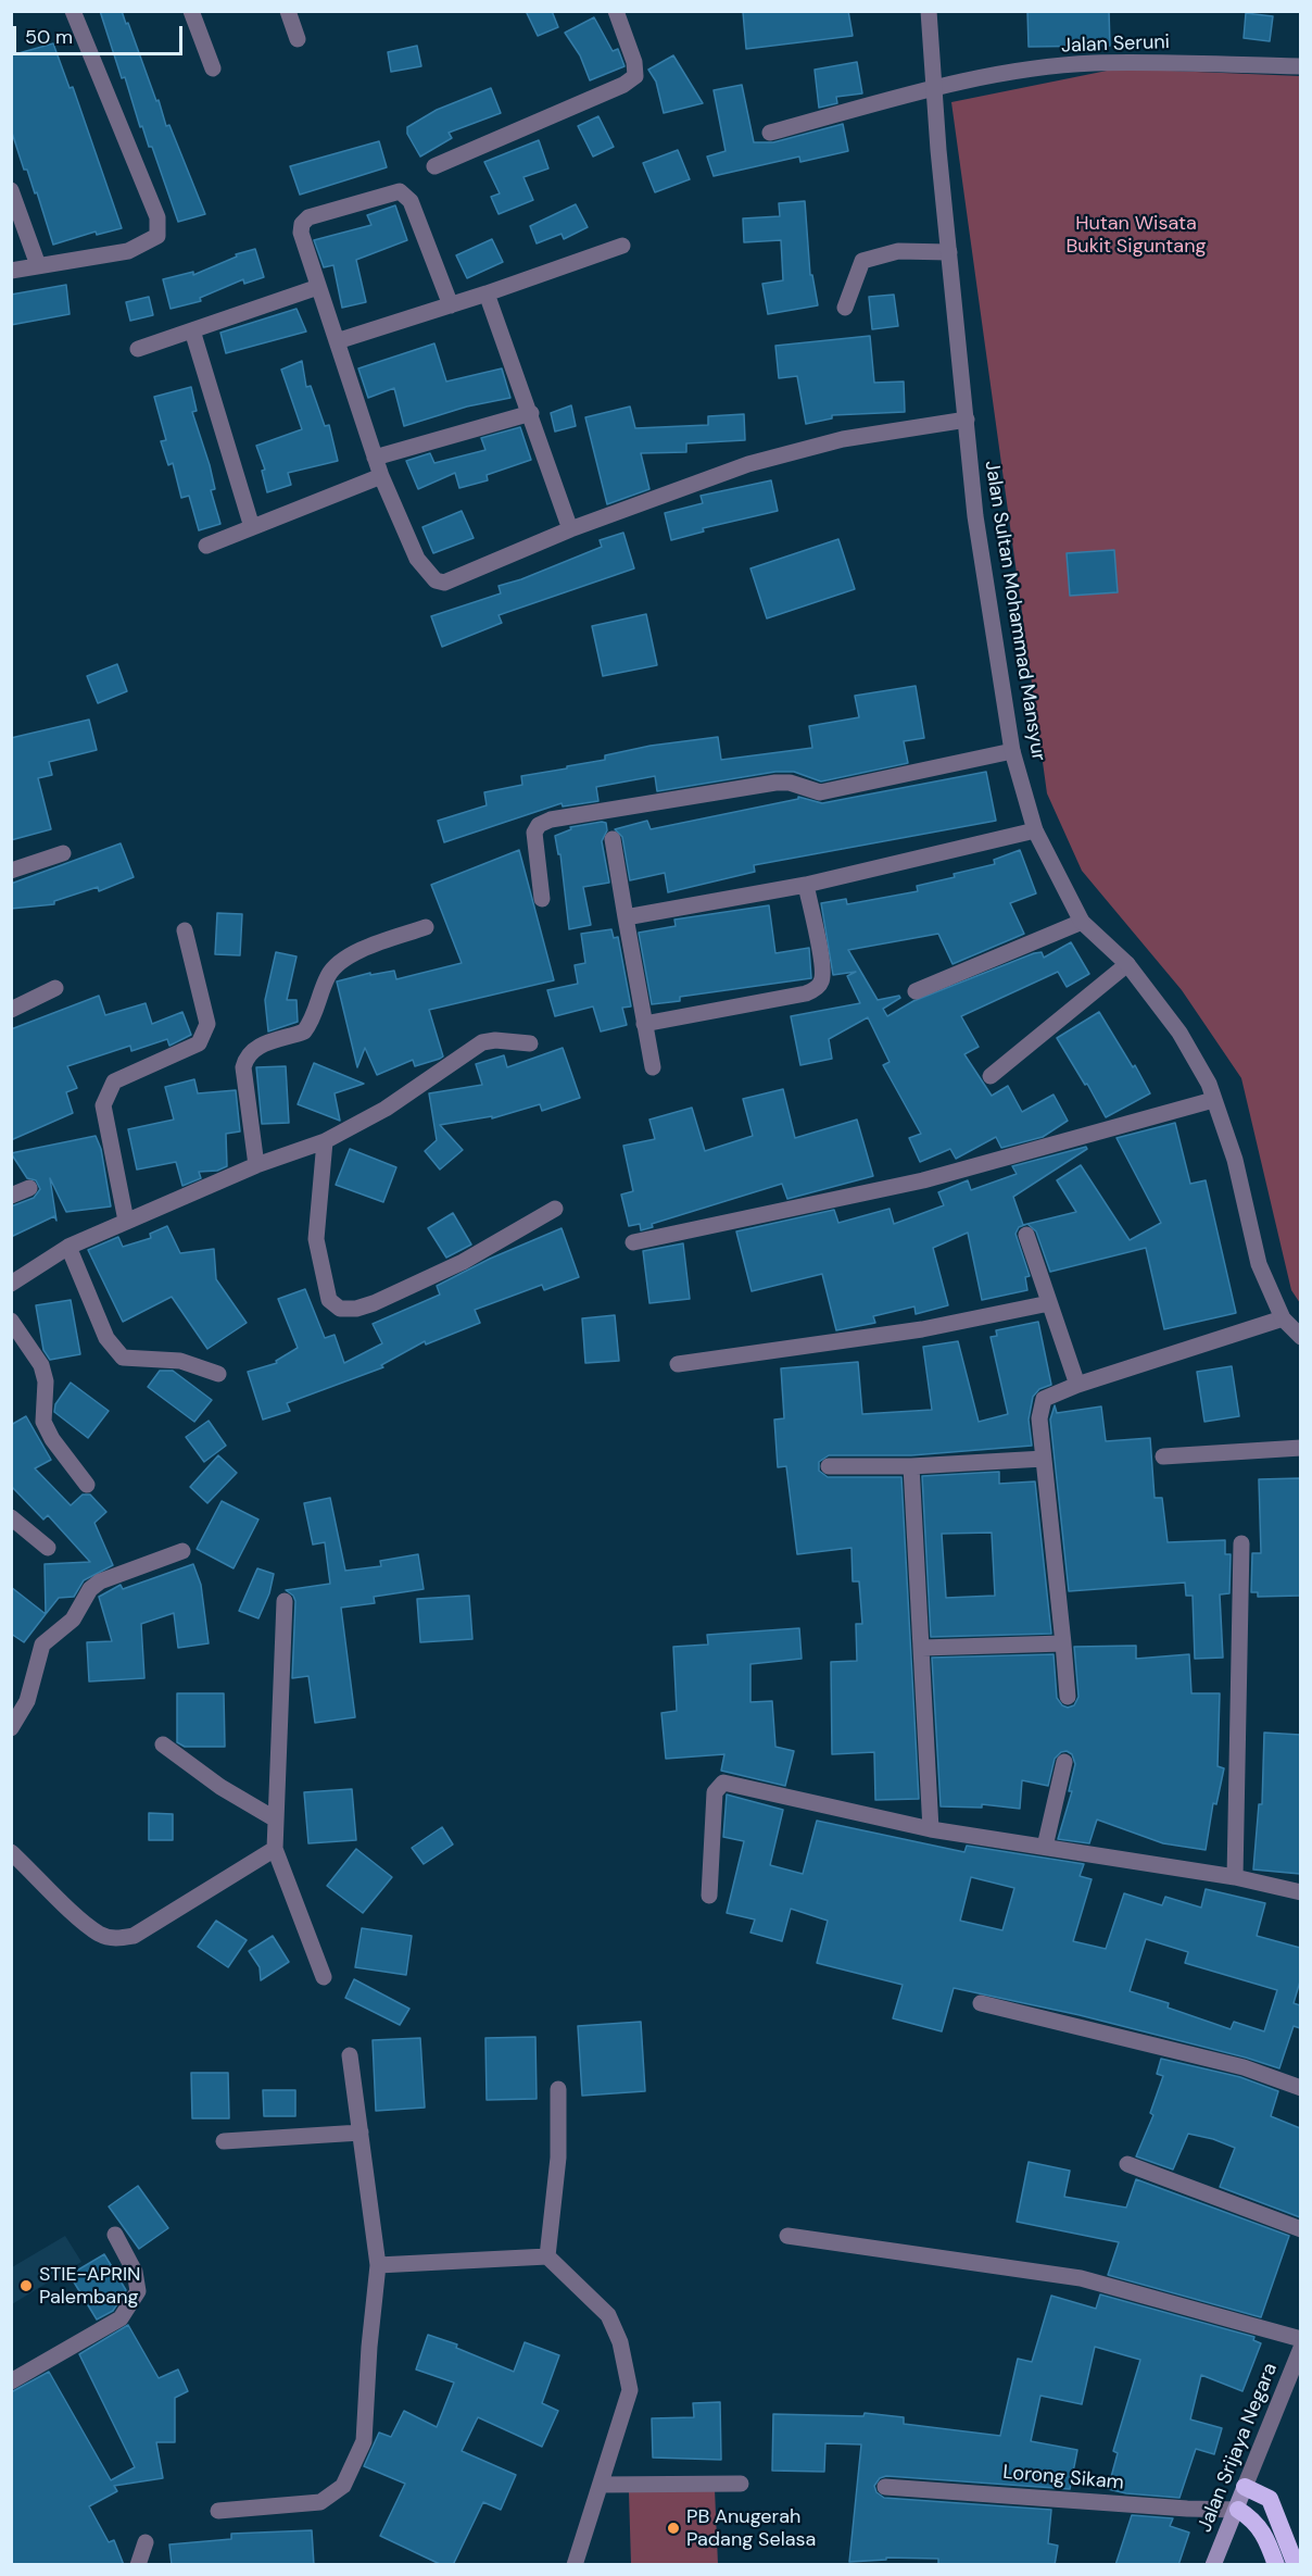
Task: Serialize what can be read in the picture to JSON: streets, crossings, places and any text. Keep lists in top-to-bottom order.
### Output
{
  "streets": {
    "main road": ["Jalan Srijaya Negara"],
    "street": ["Jalan Seruni", "Jalan Sultan Mohammad Mansyur", "Lorong Sikam"]
  },
  "crossings": [
    ["Jalan Seruni", "Jalan Sultan Mohammad Mansyur"],
    ["Jalan Srijaya Negara", "Lorong Sikam"]
  ],
  "parks": ["Hutan Wisata Bukit Siguntang"],
  "places": ["STIE-APRIN Palembang", "PB Anugerah Padang Selasa"],
  "scale_bar": "50 m"
}
